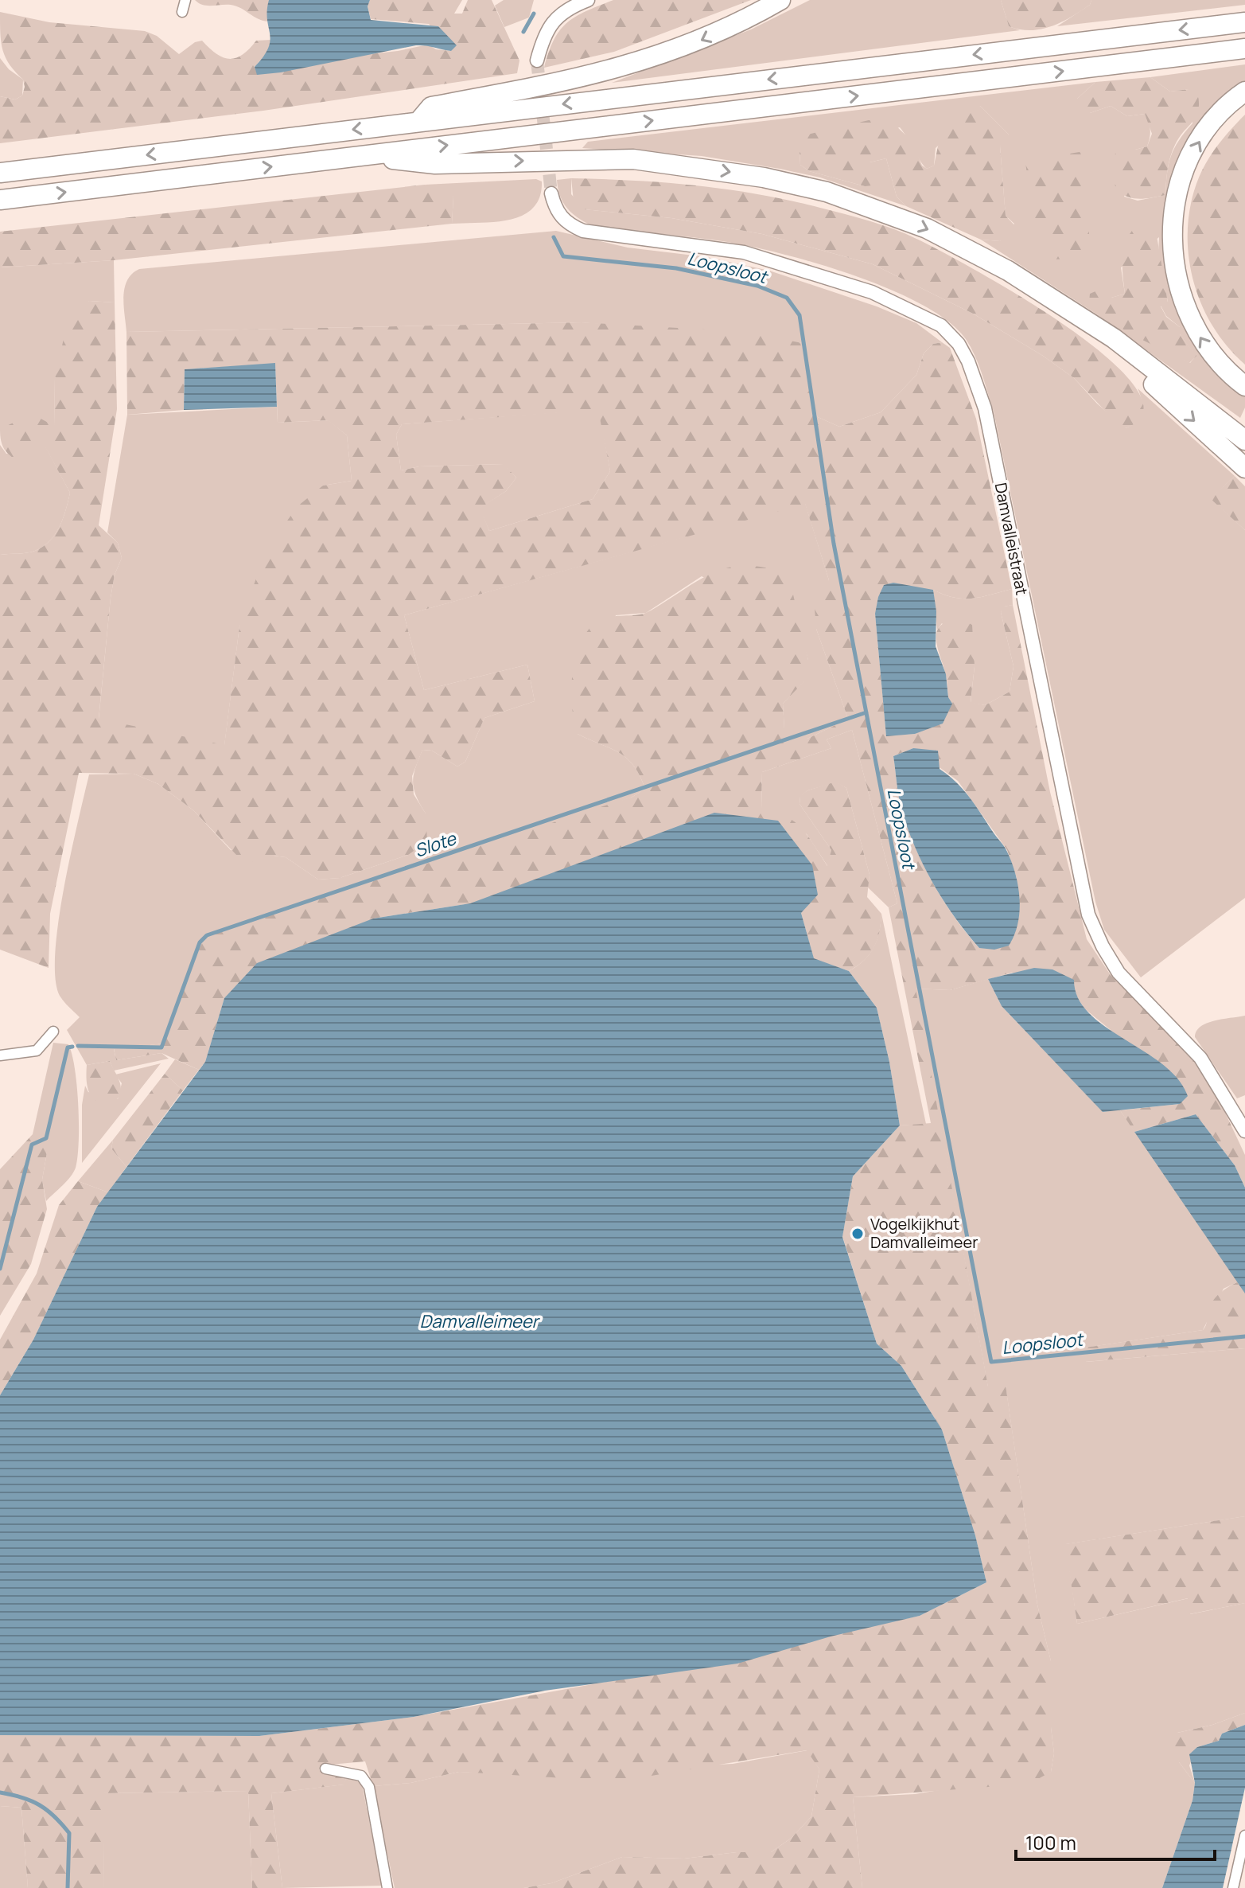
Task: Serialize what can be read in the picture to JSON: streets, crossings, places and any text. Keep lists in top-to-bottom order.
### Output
{
  "streets": {
    "street": ["Damvalleistraat"]
  },
  "water": ["Loopsloot", "Slote", "Damvalleimeer"],
  "places": ["Vogelkijkhut Damvalleimeer"],
  "scale_bar": "100 m"
}
